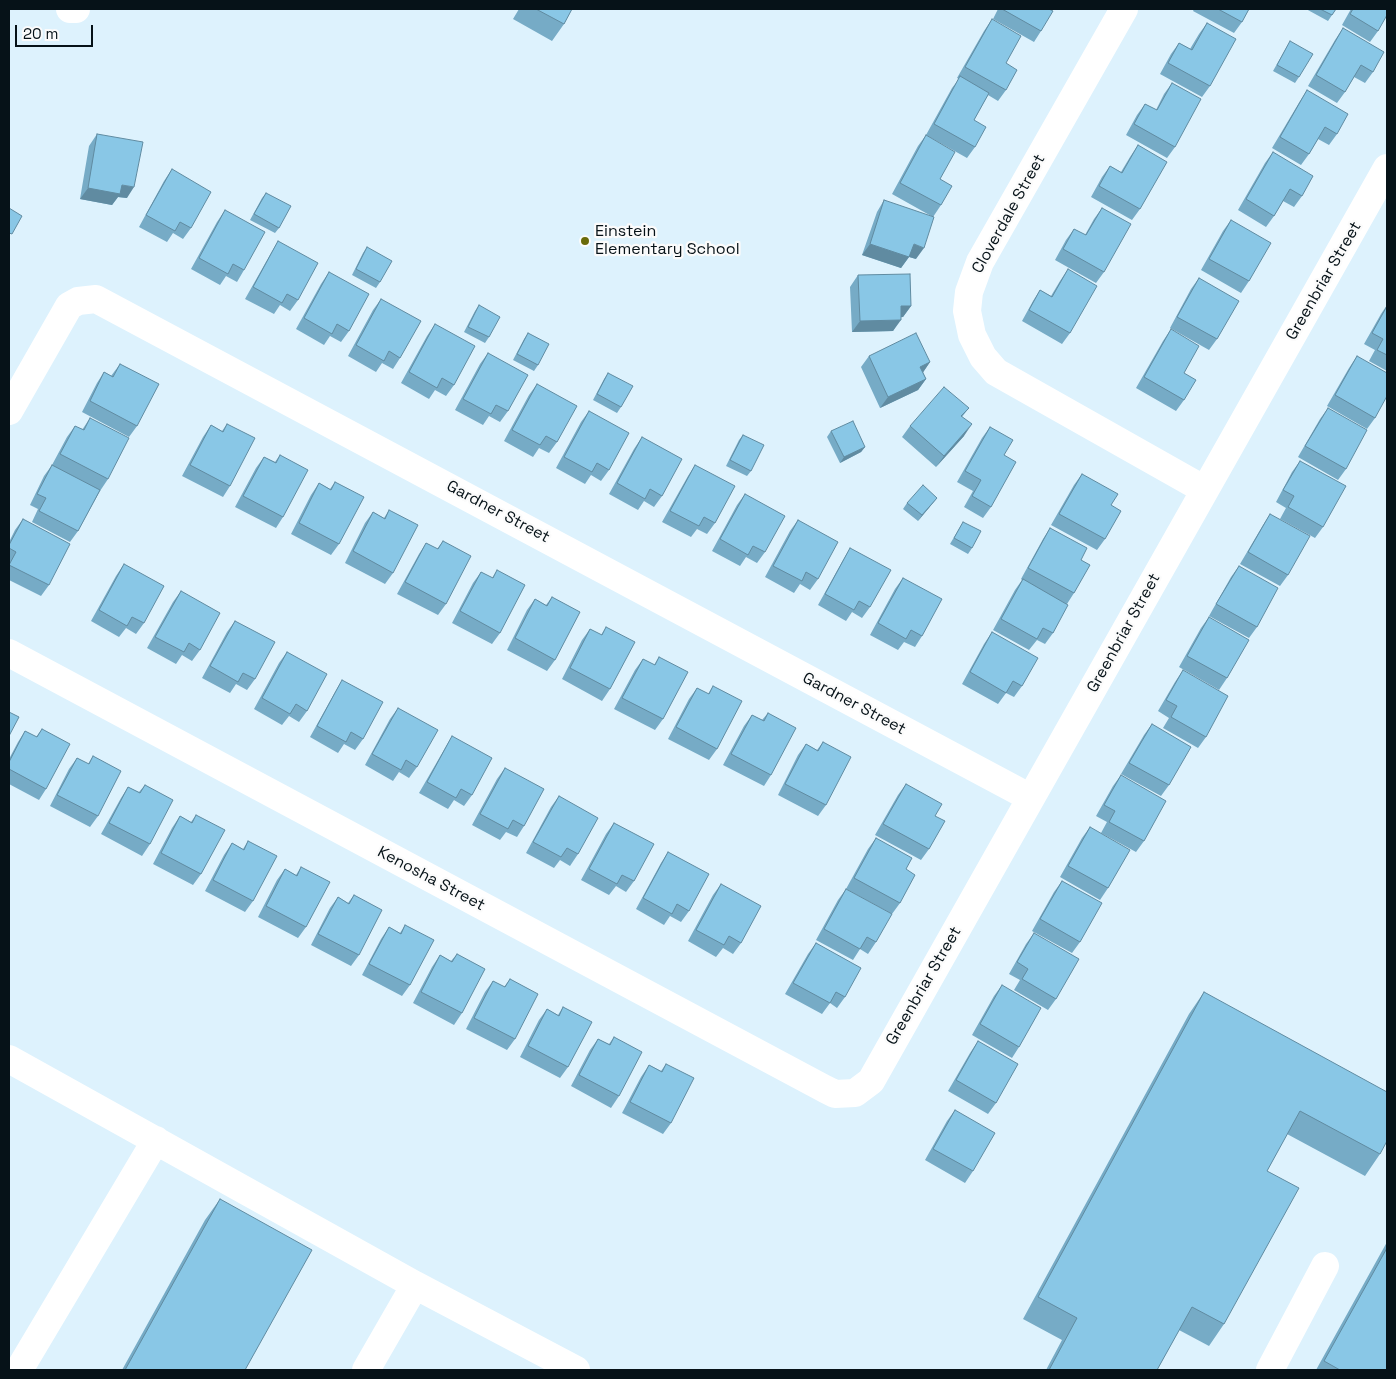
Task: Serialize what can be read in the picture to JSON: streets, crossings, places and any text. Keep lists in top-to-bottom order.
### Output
{
  "streets": {
    "street": [
      "Cloverdale Street",
      "Greenbriar Street",
      "Gardner Street",
      "Kenosha Street"
    ]
  },
  "crossings": [
    ["Cloverdale Street", "Greenbriar Street"],
    ["Greenbriar Street", "Gardner Street"],
    ["Greenbriar Street", "Kenosha Street"]
  ],
  "places": ["Einstein Elementary School"],
  "scale_bar": "20 m"
}
